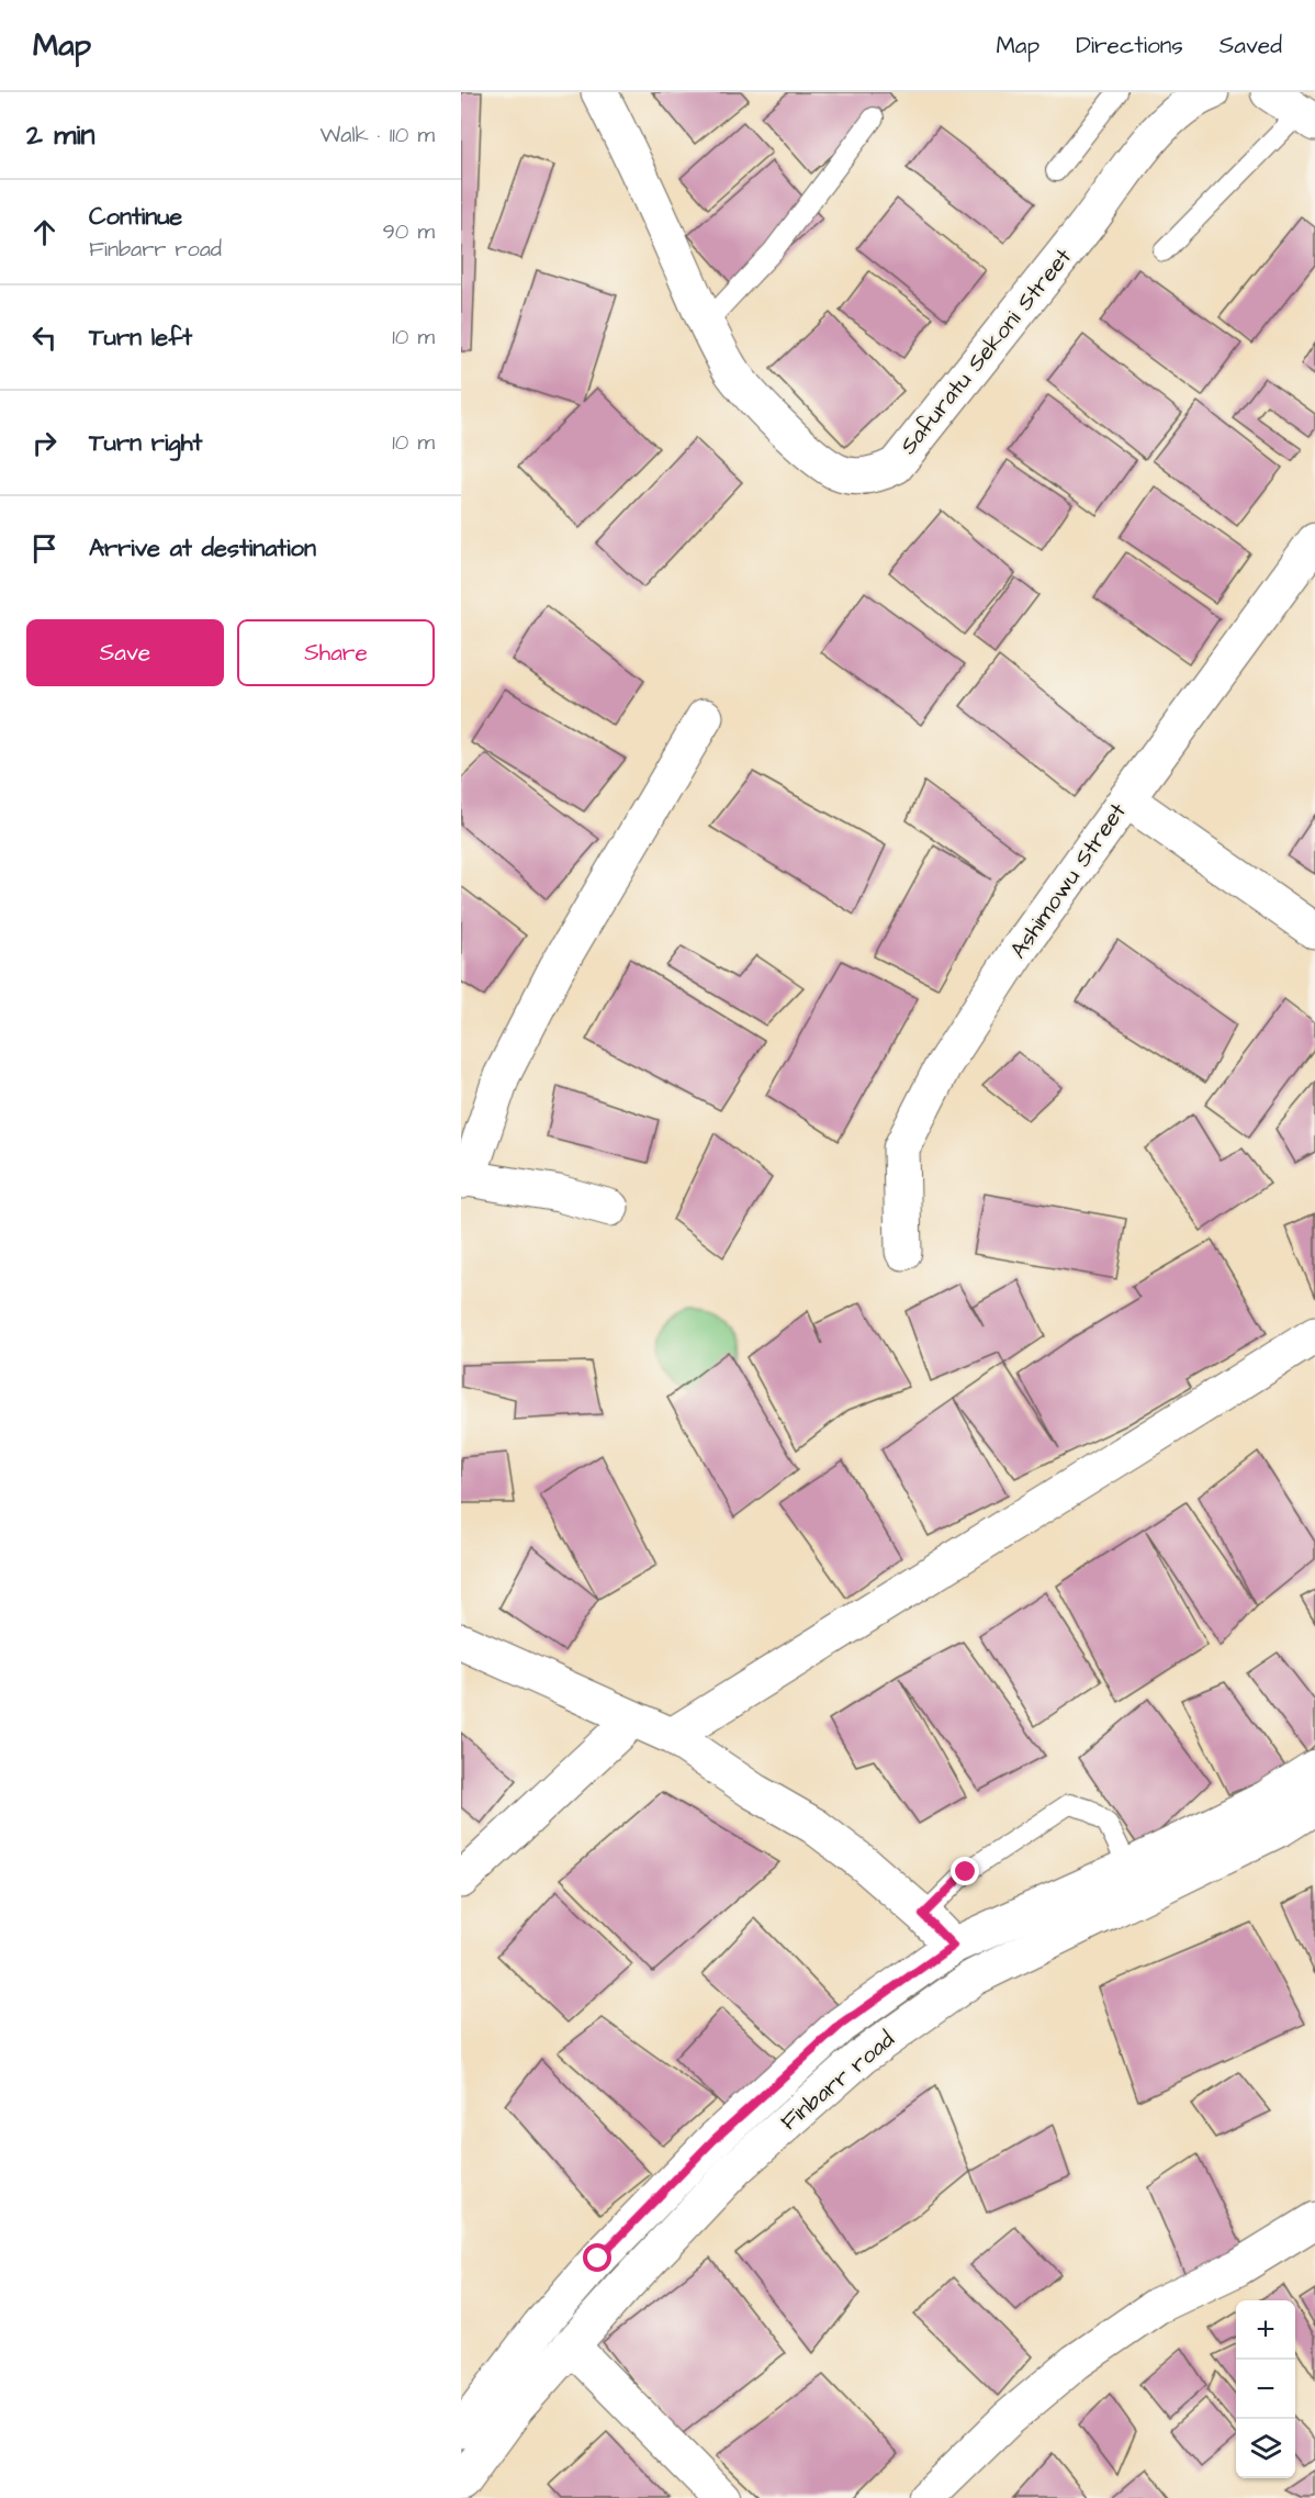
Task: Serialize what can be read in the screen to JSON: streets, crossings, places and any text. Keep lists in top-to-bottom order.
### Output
{
  "streets": {
    "street": ["Safuratu Sekoni Street", "Ashimowu Street", "Finbarr road"]
  },
  "page": {
    "header": "Map",
    "nav": ["Map", "Directions", "Saved"],
    "heading": ["2 min", "Walk · 110 m"],
    "list": [
      ["Continue", "Finbarr road", "90 m"],
      ["Turn left", "10 m"],
      ["Turn right", "10 m"],
      "Arrive at destination"
    ],
    "buttons": ["Save", "Share"],
    "map_buttons": ["+", "−"]
  }
}
